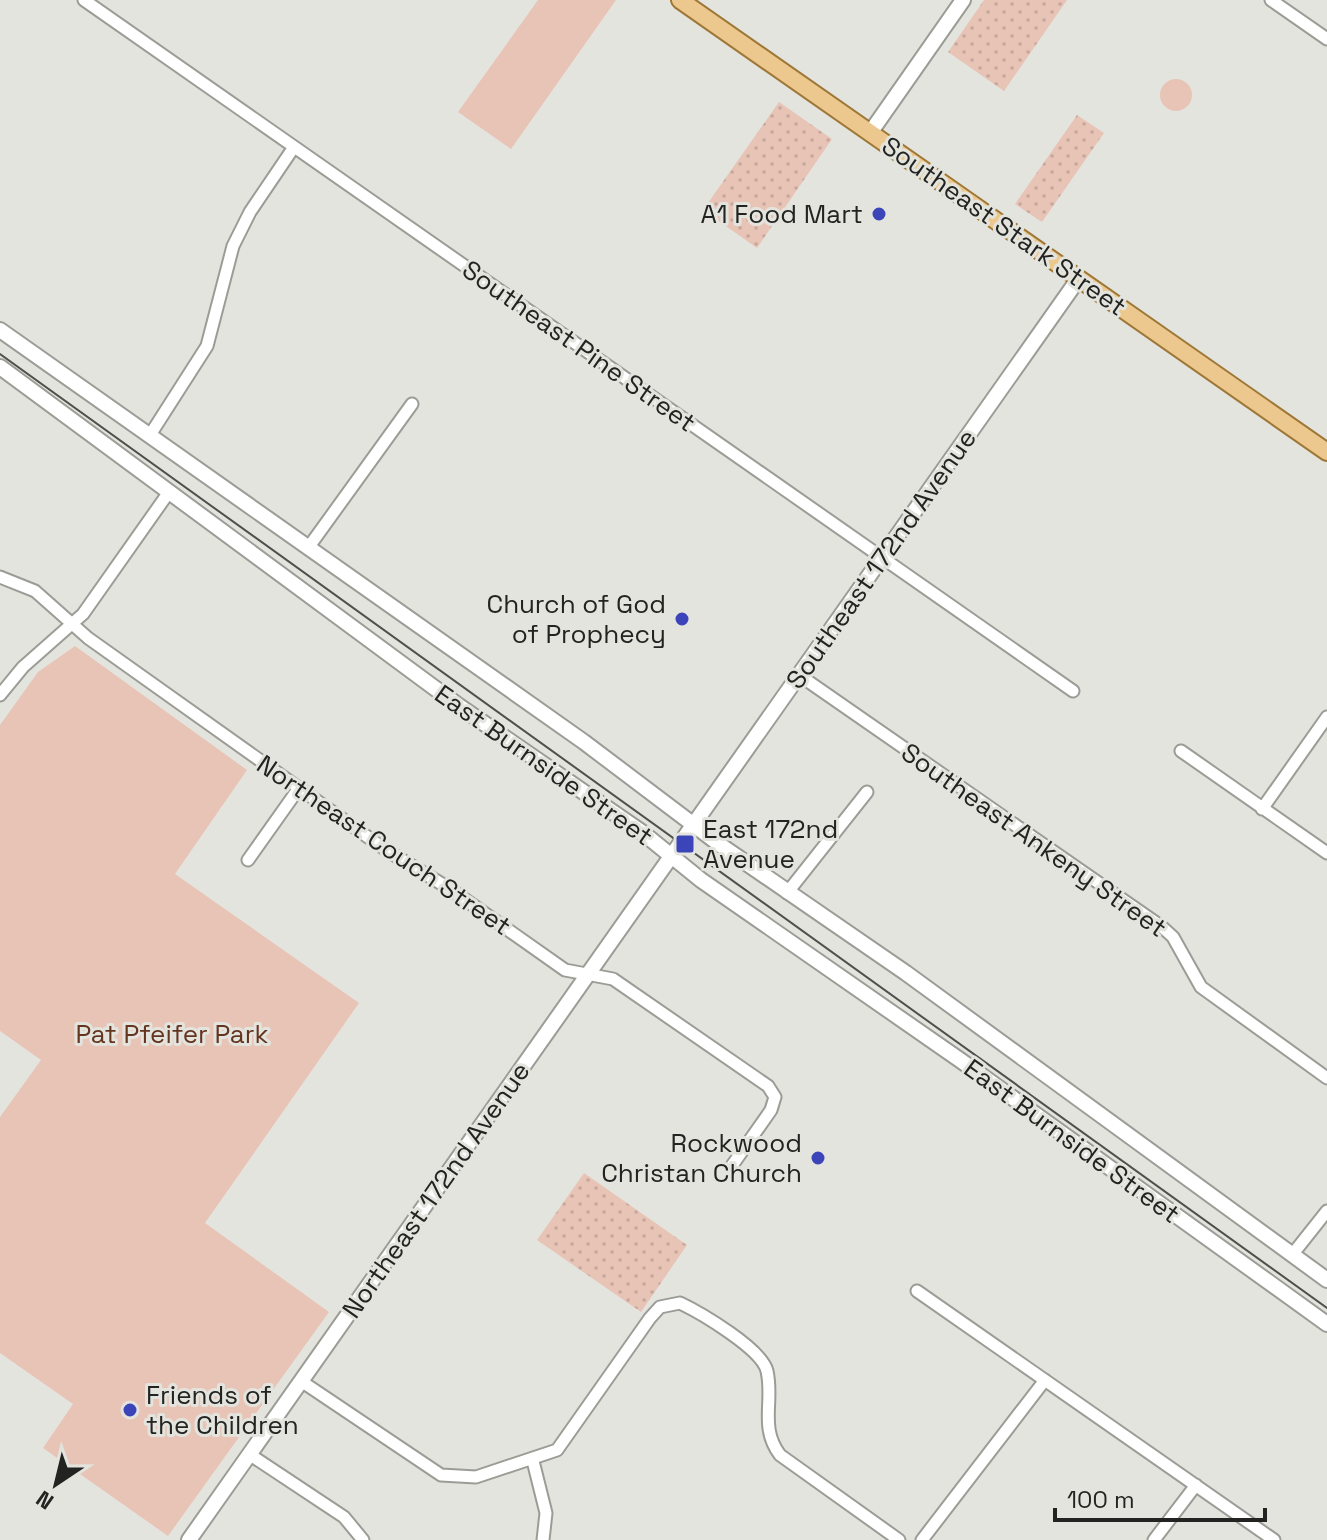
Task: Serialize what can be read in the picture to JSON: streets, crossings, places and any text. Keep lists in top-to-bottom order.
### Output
{
  "streets": {
    "main road": ["Southeast Stark Street"],
    "street": [
      "Southeast Pine Street",
      "Southeast 172nd Avenue",
      "East Burnside Street",
      "Southeast Ankeny Street",
      "Northeast Couch Street",
      "Northeast 172nd Avenue"
    ]
  },
  "crossings": [
    ["Southeast Stark Street", "Southeast 172nd Avenue"],
    ["Southeast Pine Street", "Southeast 172nd Avenue"],
    ["Southeast 172nd Avenue", "East Burnside Street"],
    ["Southeast 172nd Avenue", "Southeast Ankeny Street"],
    ["Southeast 172nd Avenue", "Northeast 172nd Avenue"],
    ["East Burnside Street", "Northeast 172nd Avenue"],
    ["Northeast Couch Street", "Northeast 172nd Avenue"]
  ],
  "parks": ["Pat Pfeifer Park"],
  "places": {
    "other": [
      "A1 Food Mart",
      "Church of God of Prophecy",
      "Rockwood Christan Church",
      "Friends of the Children"
    ],
    "transit": ["East 172nd Avenue"]
  },
  "scale_bar": "100 m",
  "north": "bottom left"
}
